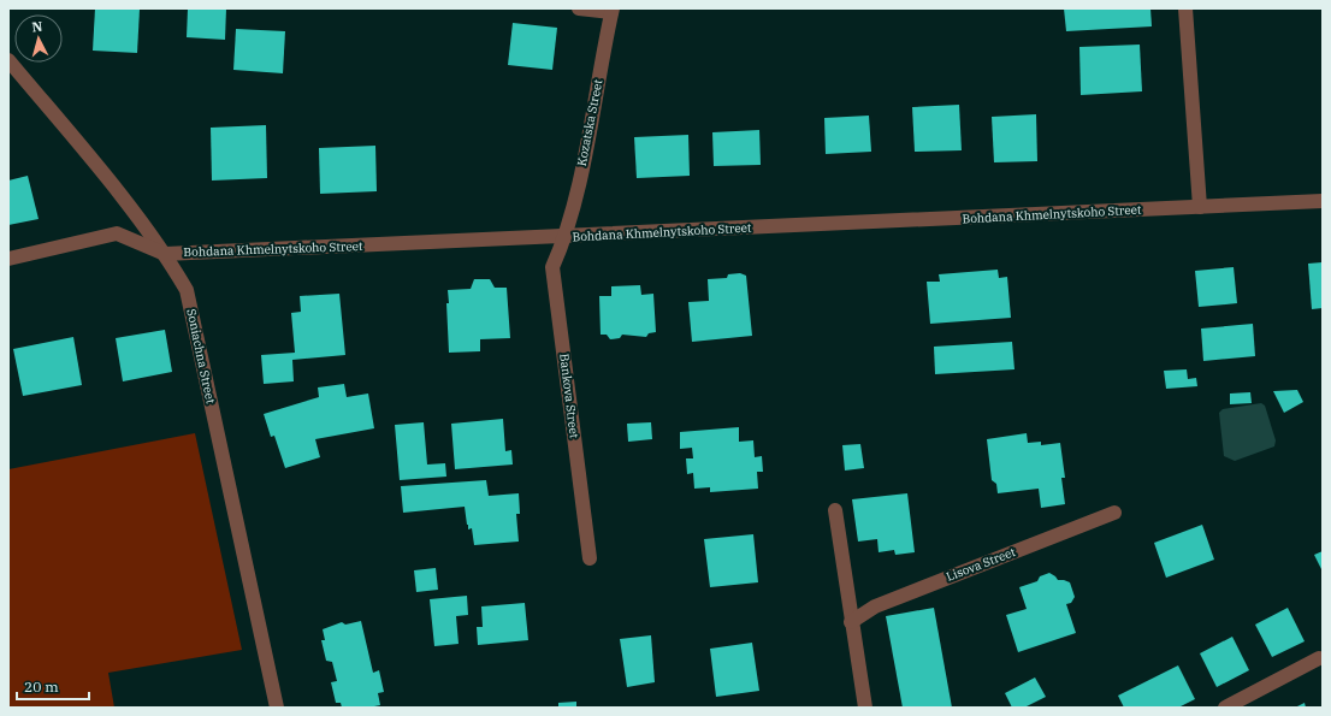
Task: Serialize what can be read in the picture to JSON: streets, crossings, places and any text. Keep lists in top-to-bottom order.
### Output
{
  "streets": {
    "street": [
      "Kozatska Street",
      "Bohdana Khmelnytskoho Street",
      "Soniachna Street",
      "Bankova Street",
      "Lisova Street"
    ]
  },
  "crossings": [
    ["Kozatska Street", "Bohdana Khmelnytskoho Street"],
    ["Kozatska Street", "Bankova Street"],
    ["Bohdana Khmelnytskoho Street", "Soniachna Street"],
    ["Bohdana Khmelnytskoho Street", "Bankova Street"]
  ],
  "scale_bar": "20 m",
  "north": "top"
}
